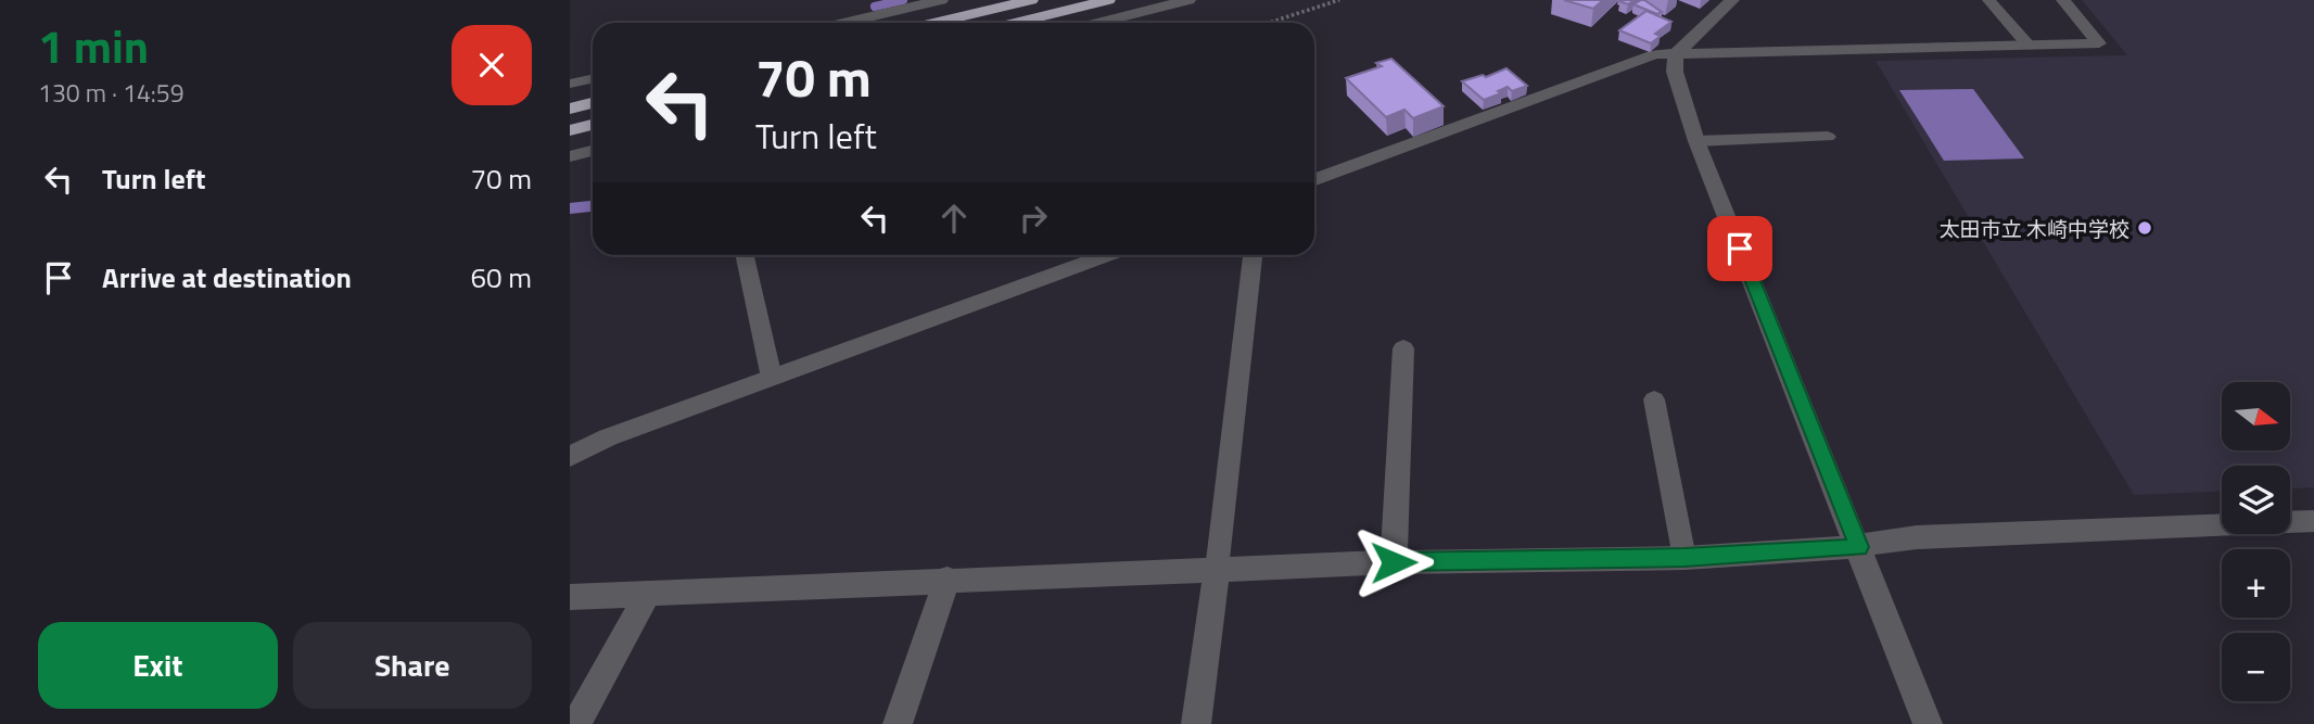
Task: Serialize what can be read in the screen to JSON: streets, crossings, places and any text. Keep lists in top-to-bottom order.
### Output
{
  "places": ["太田市立 木崎中学校"],
  "north": "right",
  "page": {
    "heading": ["1 min", "130 m · 14:59"],
    "turn": ["70 m", "Turn left"],
    "list": [
      {
        "name": "Turn left",
        "value": "70 m"
      },
      {
        "name": "Arrive at destination",
        "value": "60 m"
      }
    ],
    "map_buttons": ["+", "−"],
    "buttons": ["Exit", "Share"]
  }
}
